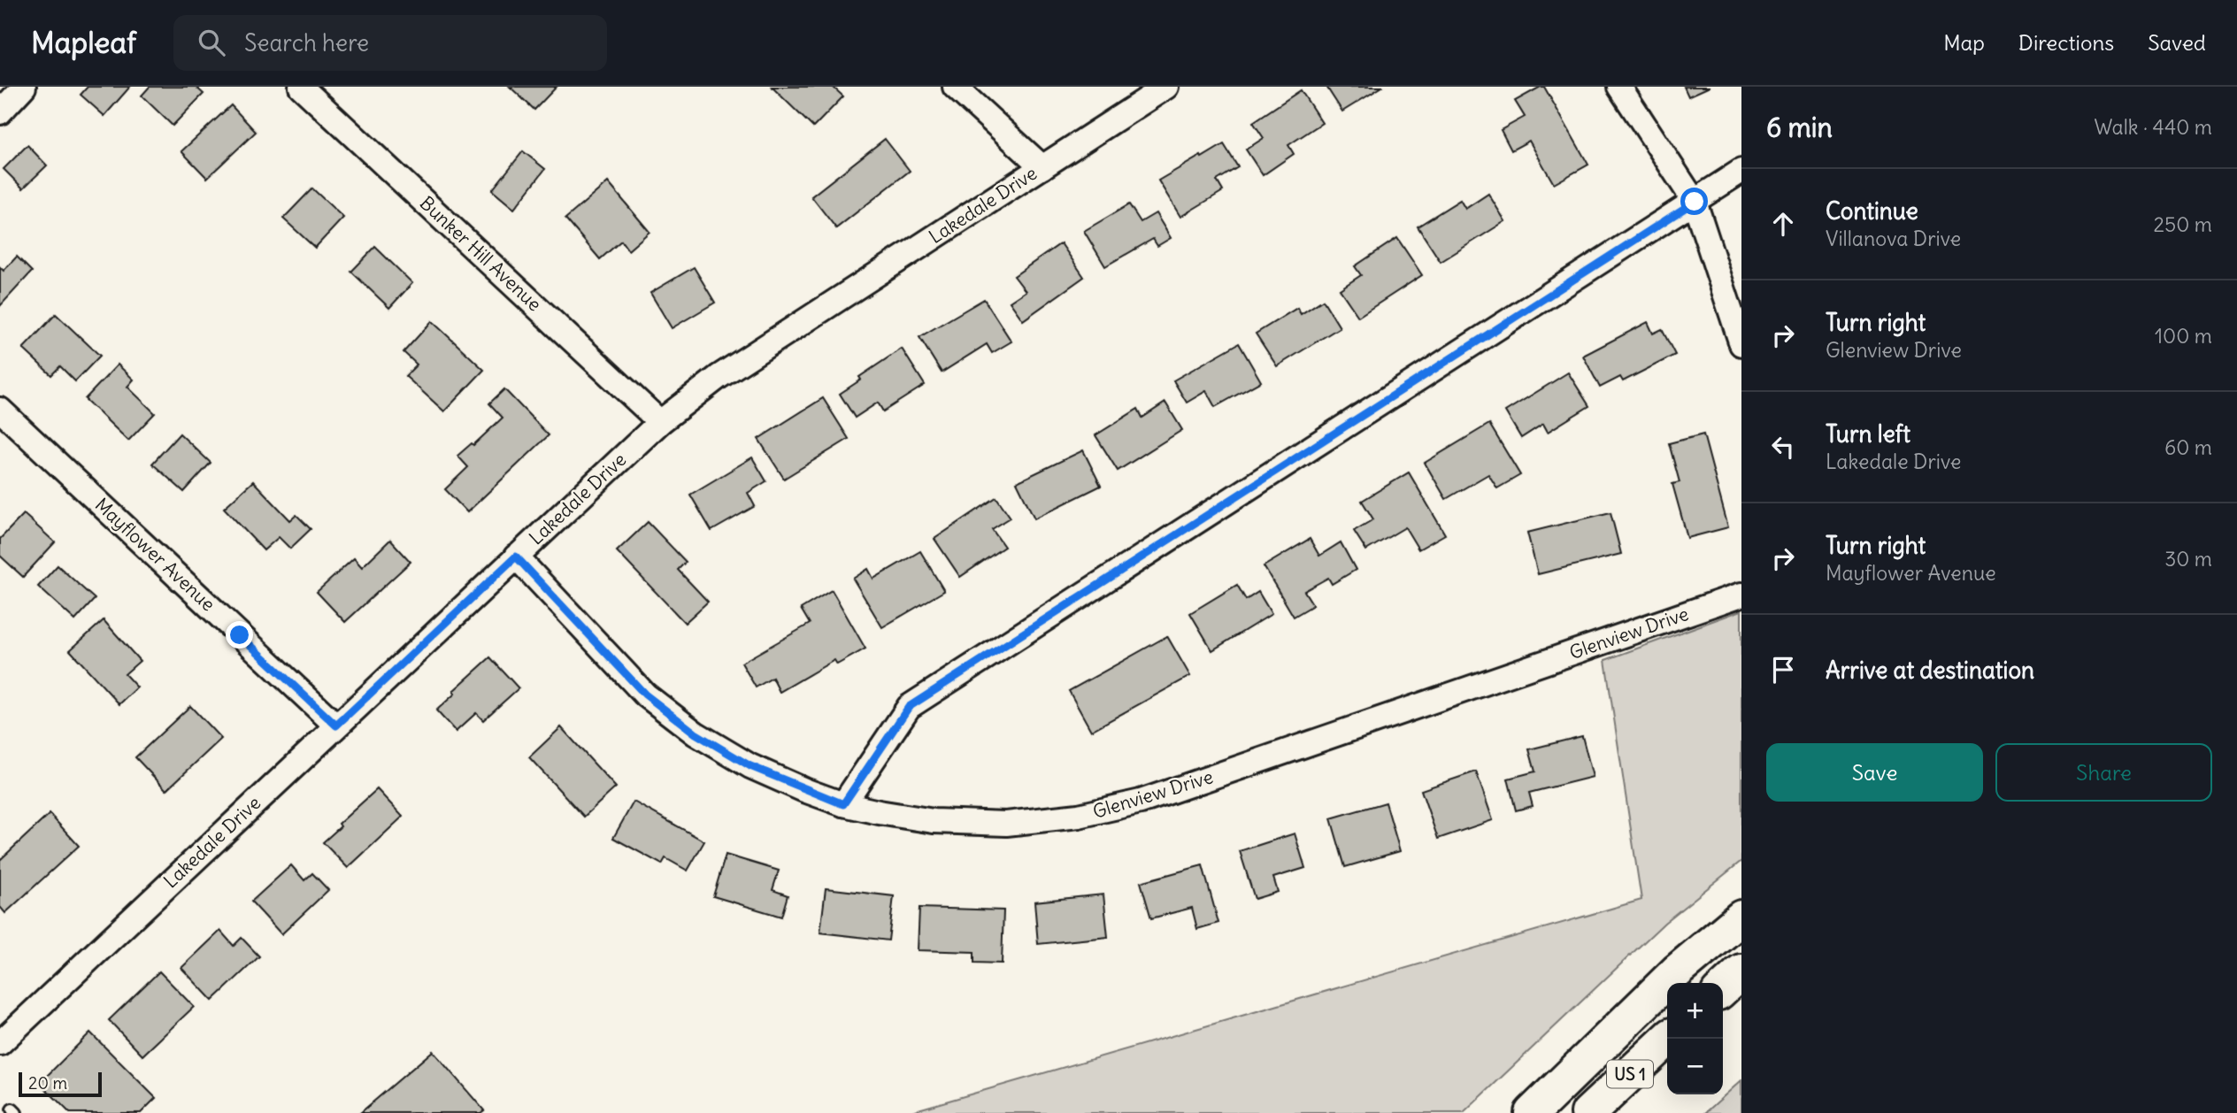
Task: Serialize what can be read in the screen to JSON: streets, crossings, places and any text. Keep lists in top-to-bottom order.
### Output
{
  "streets": {
    "highway": ["US 1"],
    "street": [
      "Lakedale Drive",
      "Bunker Hill Avenue",
      "Mayflower Avenue",
      "Glenview Drive"
    ]
  },
  "crossings": [
    ["Lakedale Drive", "Bunker Hill Avenue"],
    ["Lakedale Drive", "Mayflower Avenue"],
    ["Lakedale Drive", "Glenview Drive"]
  ],
  "scale_bar": "20 m",
  "page": {
    "header": "Mapleaf",
    "search": "Search here",
    "nav": ["Map", "Directions", "Saved"],
    "heading": ["6 min", "Walk · 440 m"],
    "list": [
      ["Continue", "Villanova Drive", "250 m"],
      ["Turn right", "Glenview Drive", "100 m"],
      ["Turn left", "Lakedale Drive", "60 m"],
      ["Turn right", "Mayflower Avenue", "30 m"],
      "Arrive at destination"
    ],
    "buttons": ["Save", "Share"],
    "map_buttons": ["+", "−"],
    "scale": "20 m"
  }
}
